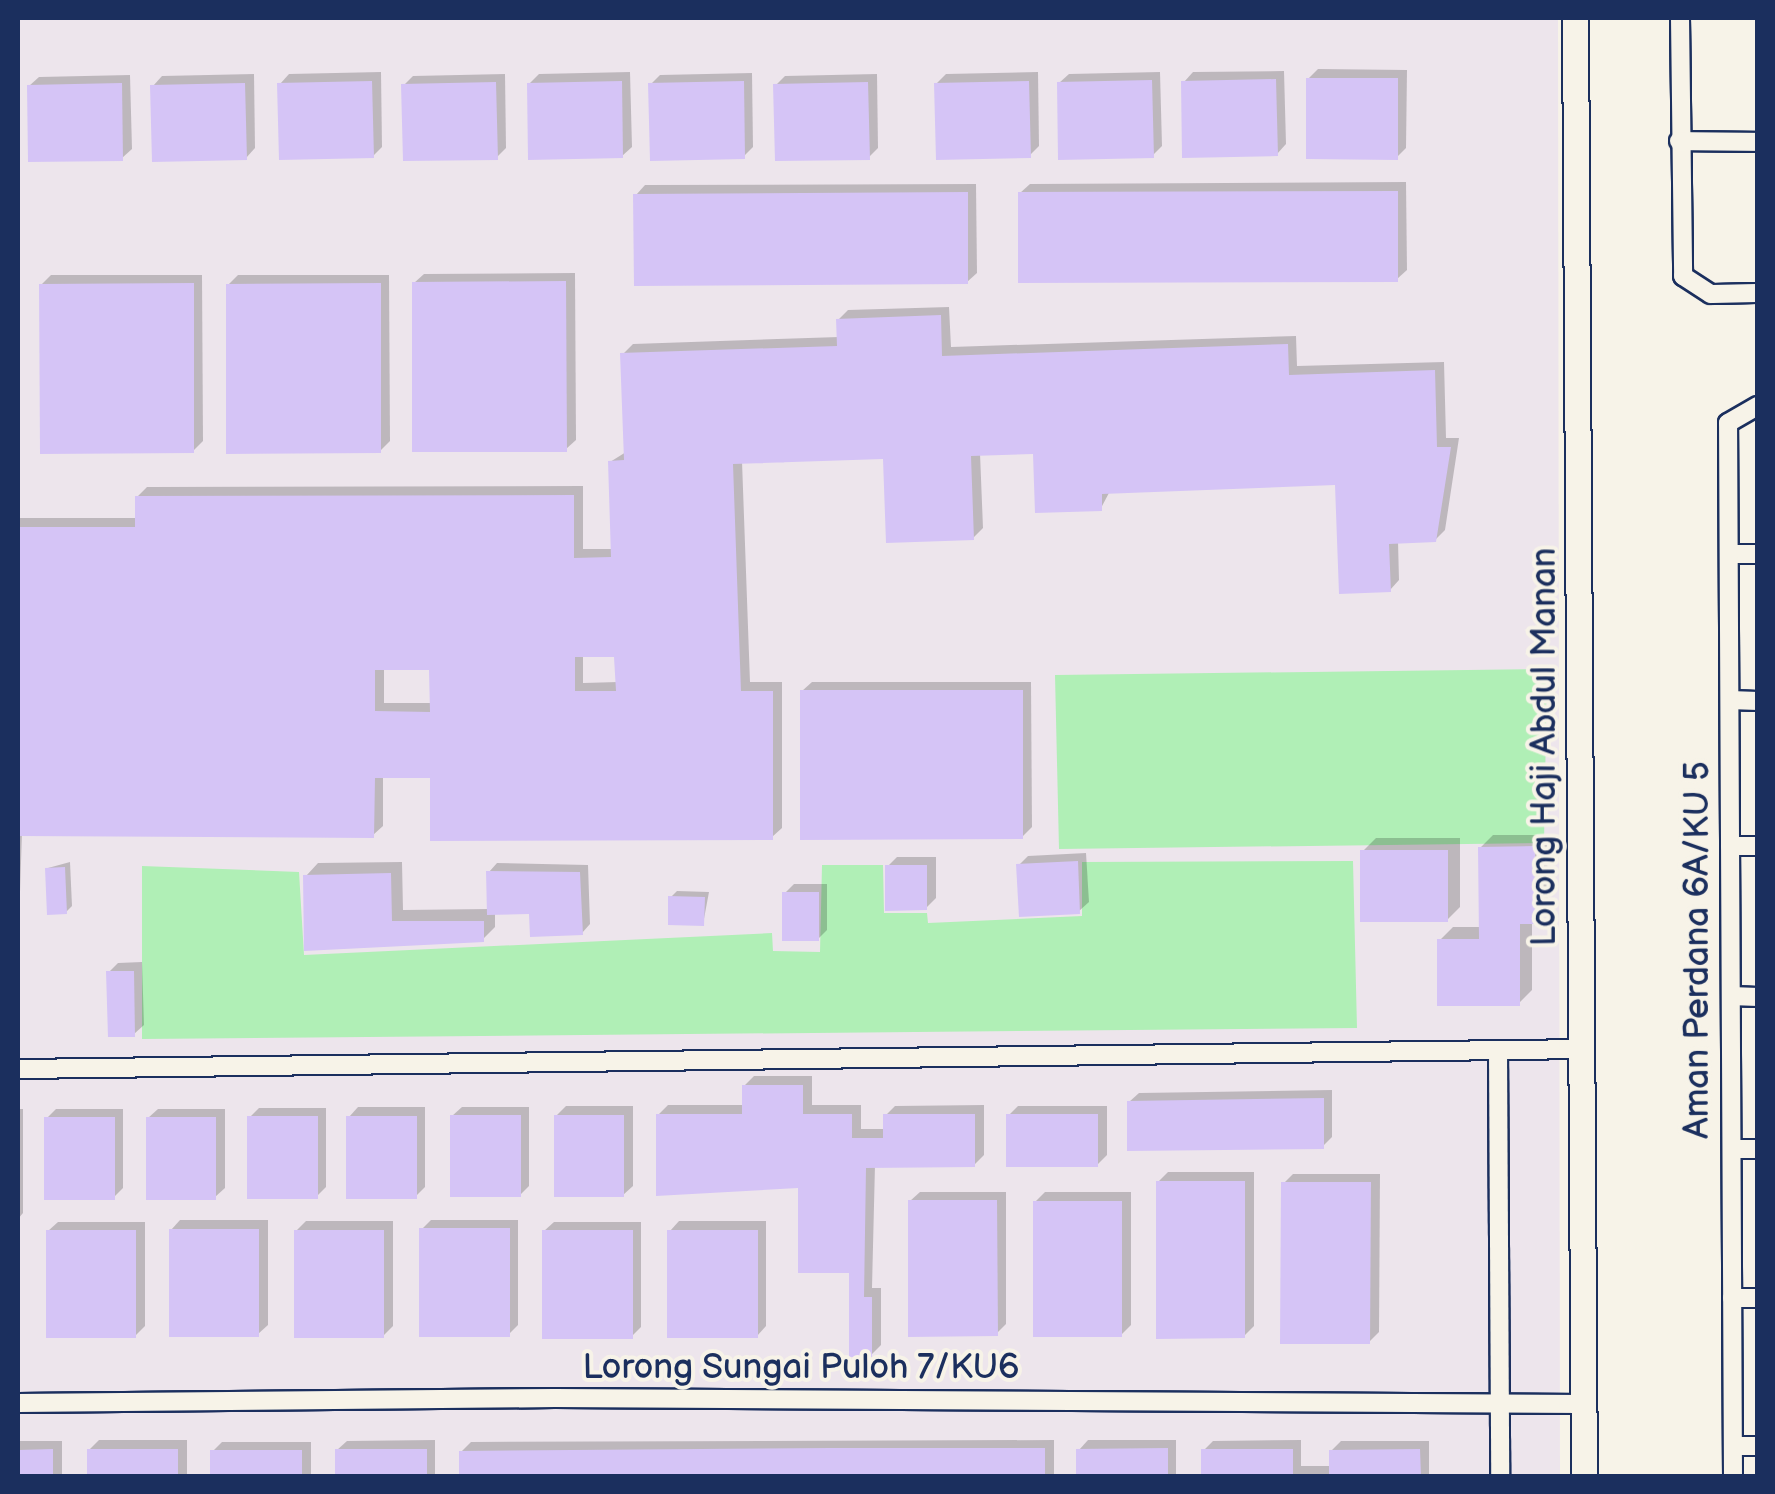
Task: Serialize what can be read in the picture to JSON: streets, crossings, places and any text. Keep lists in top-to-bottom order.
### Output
{
  "streets": {
    "street": ["Lorong Haji Abdul Manan", "Aman Perdana 6A/KU 5", "Lorong Sungai Puloh 7/KU6"]
  },
  "crossings": [
    ["Lorong Haji Abdul Manan", "Lorong Sungai Puloh 7/KU6"]
  ]
}
